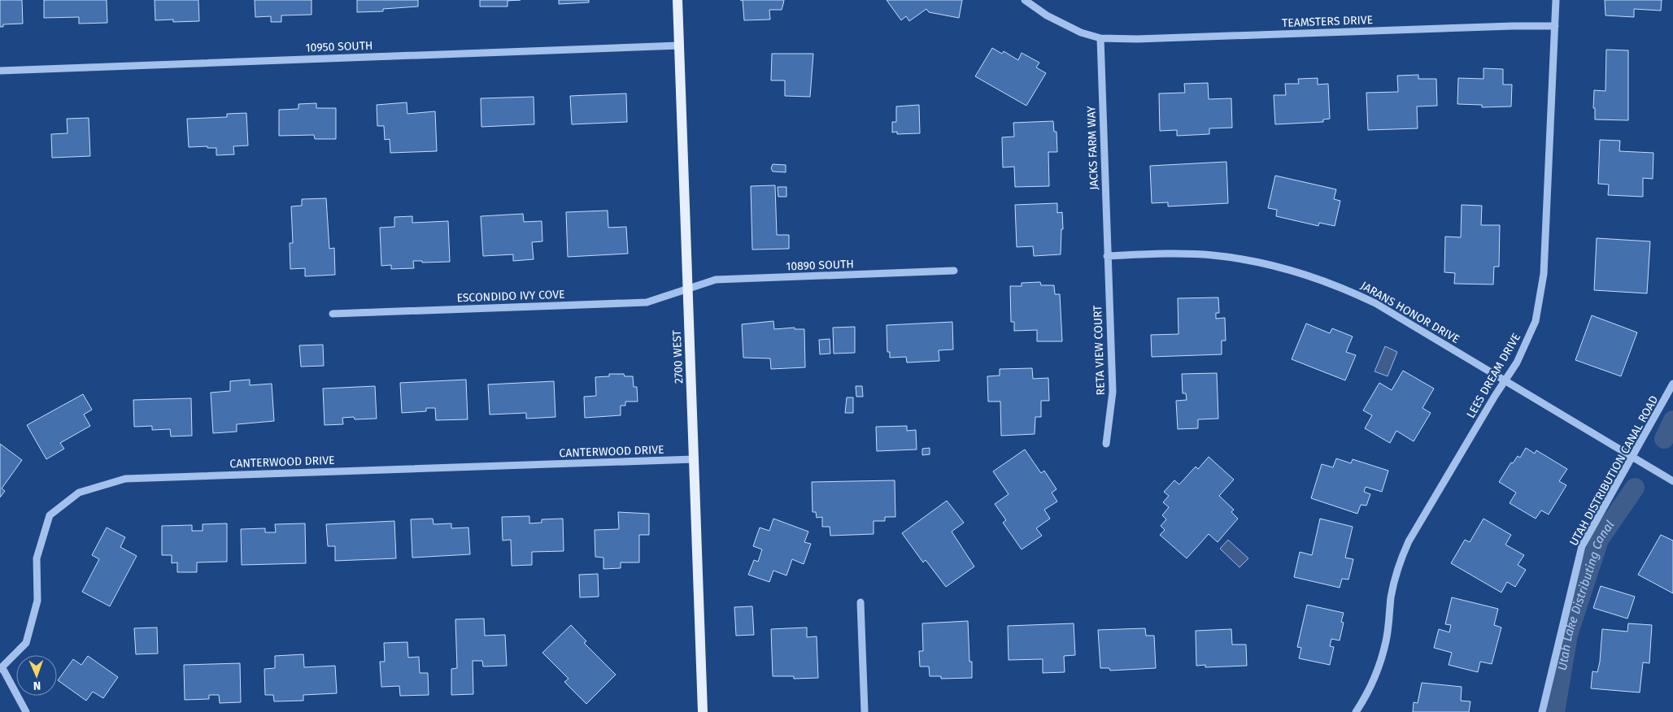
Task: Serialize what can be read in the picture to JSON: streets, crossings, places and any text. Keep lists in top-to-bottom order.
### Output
{
  "streets": {
    "main road": ["2700 WEST"],
    "street": [
      "TEAMSTERS DRIVE",
      "10950 SOUTH",
      "JACKS FARM WAY",
      "10890 SOUTH",
      "ESCONDIDO IVY COVE",
      "JARANS HONOR DRIVE",
      "RETA VIEW COURT",
      "LEES DREAM DRIVE",
      "CANTERWOOD DRIVE",
      "UTAH DISTRIBUTION CANAL ROAD"
    ]
  },
  "crossings": [
    ["TEAMSTERS DRIVE", "JACKS FARM WAY"],
    ["TEAMSTERS DRIVE", "LEES DREAM DRIVE"],
    ["10950 SOUTH", "2700 WEST"],
    ["JACKS FARM WAY", "JARANS HONOR DRIVE"],
    ["JACKS FARM WAY", "RETA VIEW COURT"],
    ["10890 SOUTH", "ESCONDIDO IVY COVE"],
    ["10890 SOUTH", "2700 WEST"],
    ["ESCONDIDO IVY COVE", "2700 WEST"],
    ["JARANS HONOR DRIVE", "RETA VIEW COURT"],
    ["JARANS HONOR DRIVE", "LEES DREAM DRIVE"],
    ["JARANS HONOR DRIVE", "UTAH DISTRIBUTION CANAL ROAD"],
    ["2700 WEST", "CANTERWOOD DRIVE"]
  ],
  "water": ["Utah Lake Distributing Canal"],
  "north": "bottom"
}
